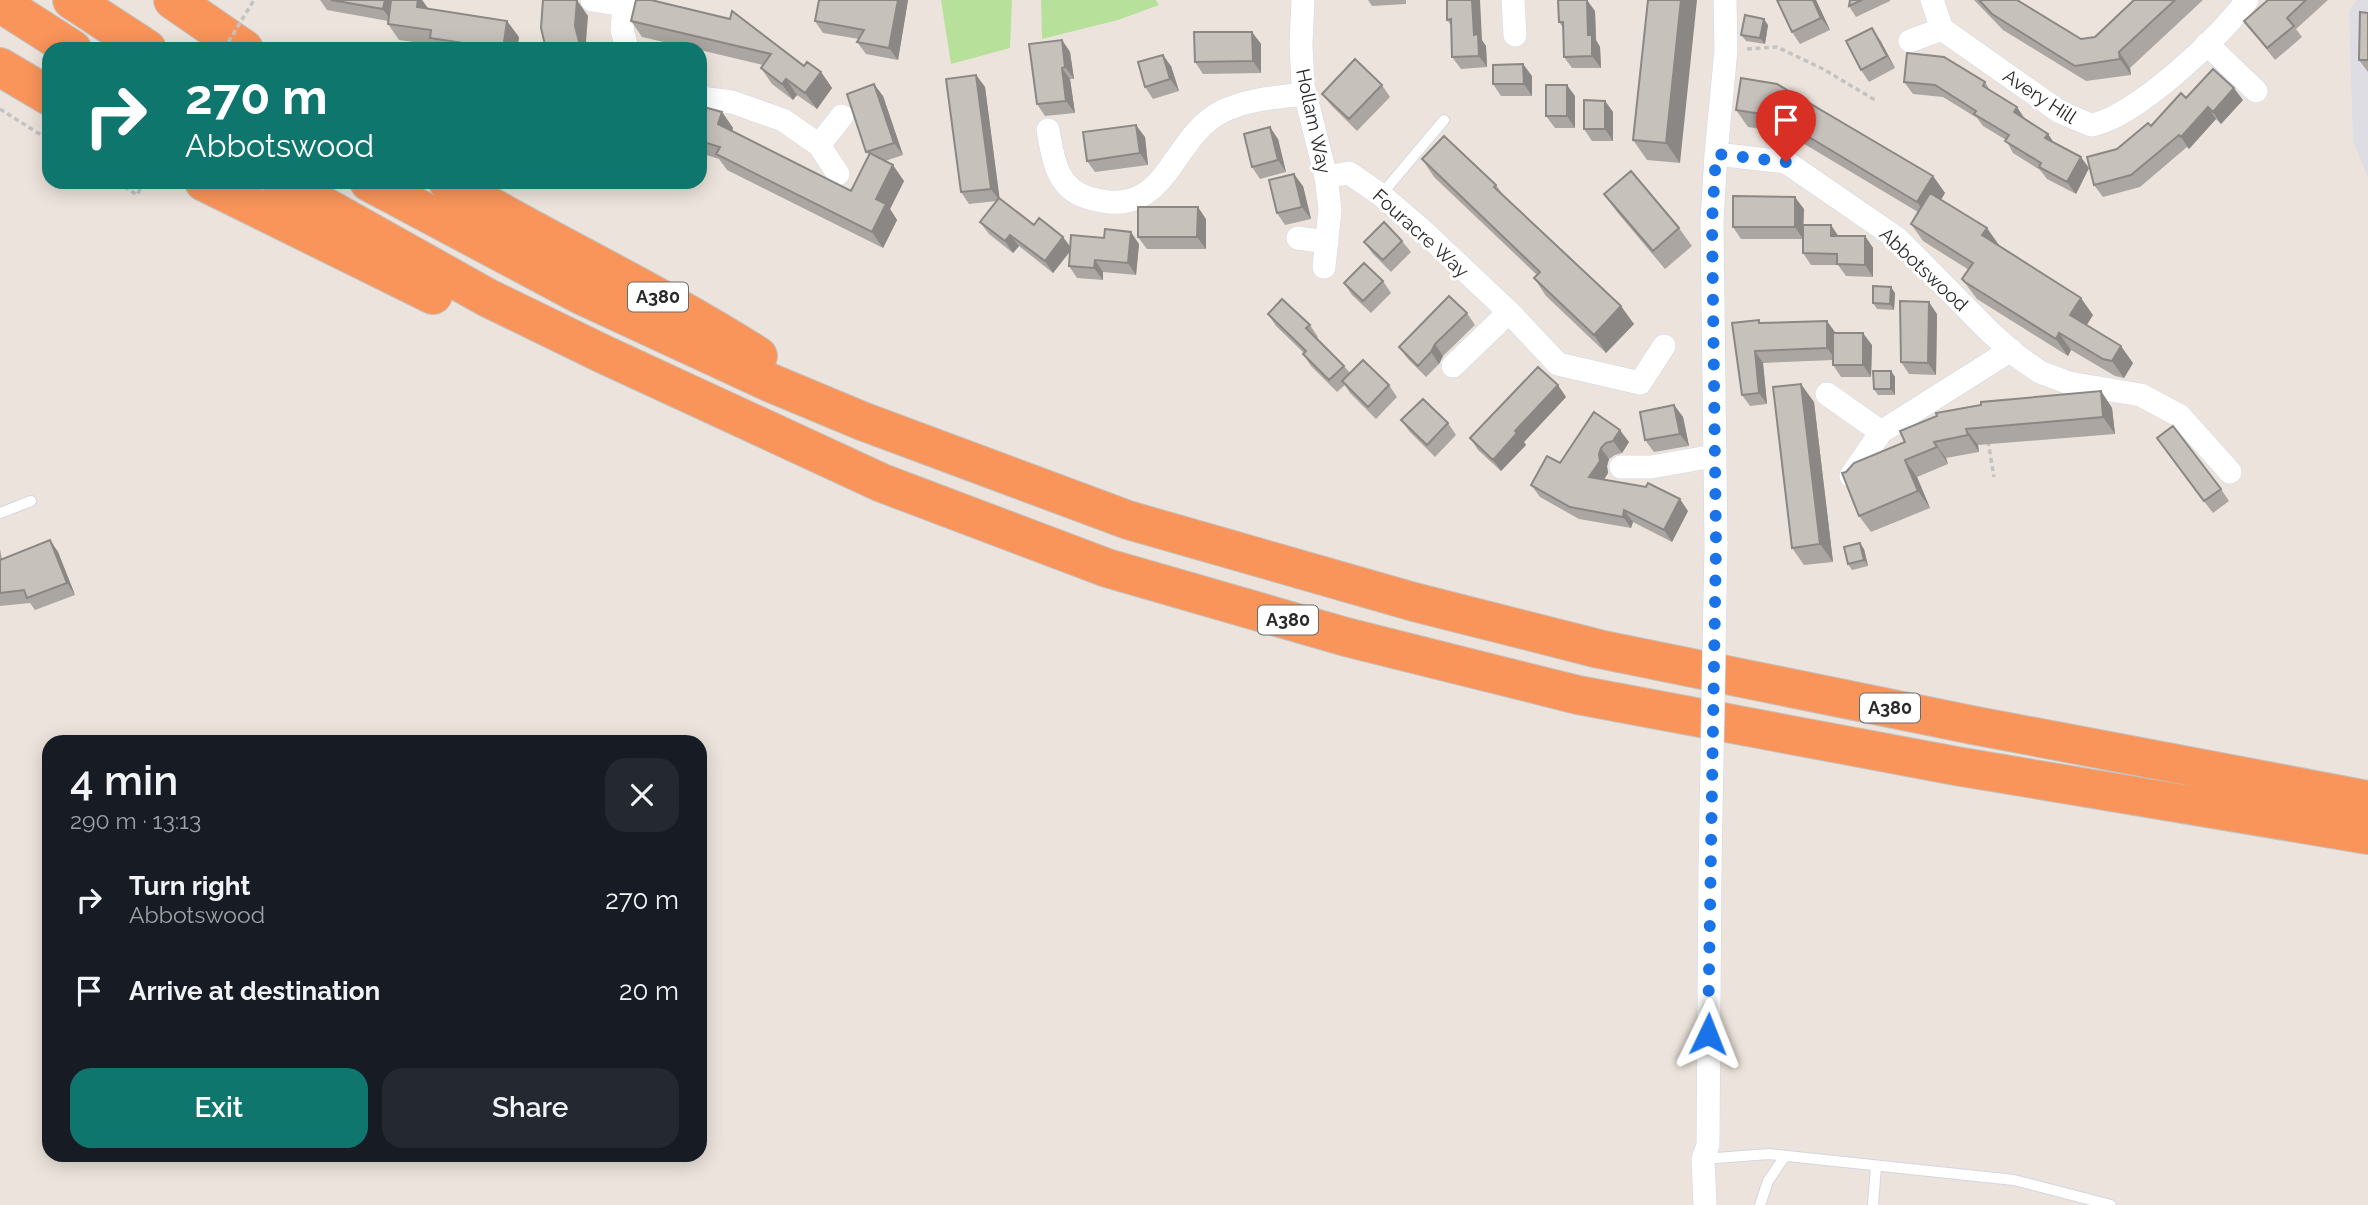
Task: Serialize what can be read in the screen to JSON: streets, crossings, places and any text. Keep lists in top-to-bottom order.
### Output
{
  "streets": {
    "highway": ["A380"],
    "street": [
      "Avery Hill",
      "Hollam Way",
      "Fouracre Way",
      "Abbotswood"
    ]
  },
  "crossings": [
    ["Hollam Way", "Fouracre Way"]
  ],
  "page": {
    "turn": ["270 m", "Abbotswood"],
    "heading": ["4 min", "290 m · 13:13"],
    "list": [
      {
        "name": "Turn right",
        "note": "Abbotswood",
        "value": "270 m"
      },
      {
        "name": "Arrive at destination",
        "value": "20 m"
      }
    ],
    "buttons": ["Exit", "Share"]
  }
}
